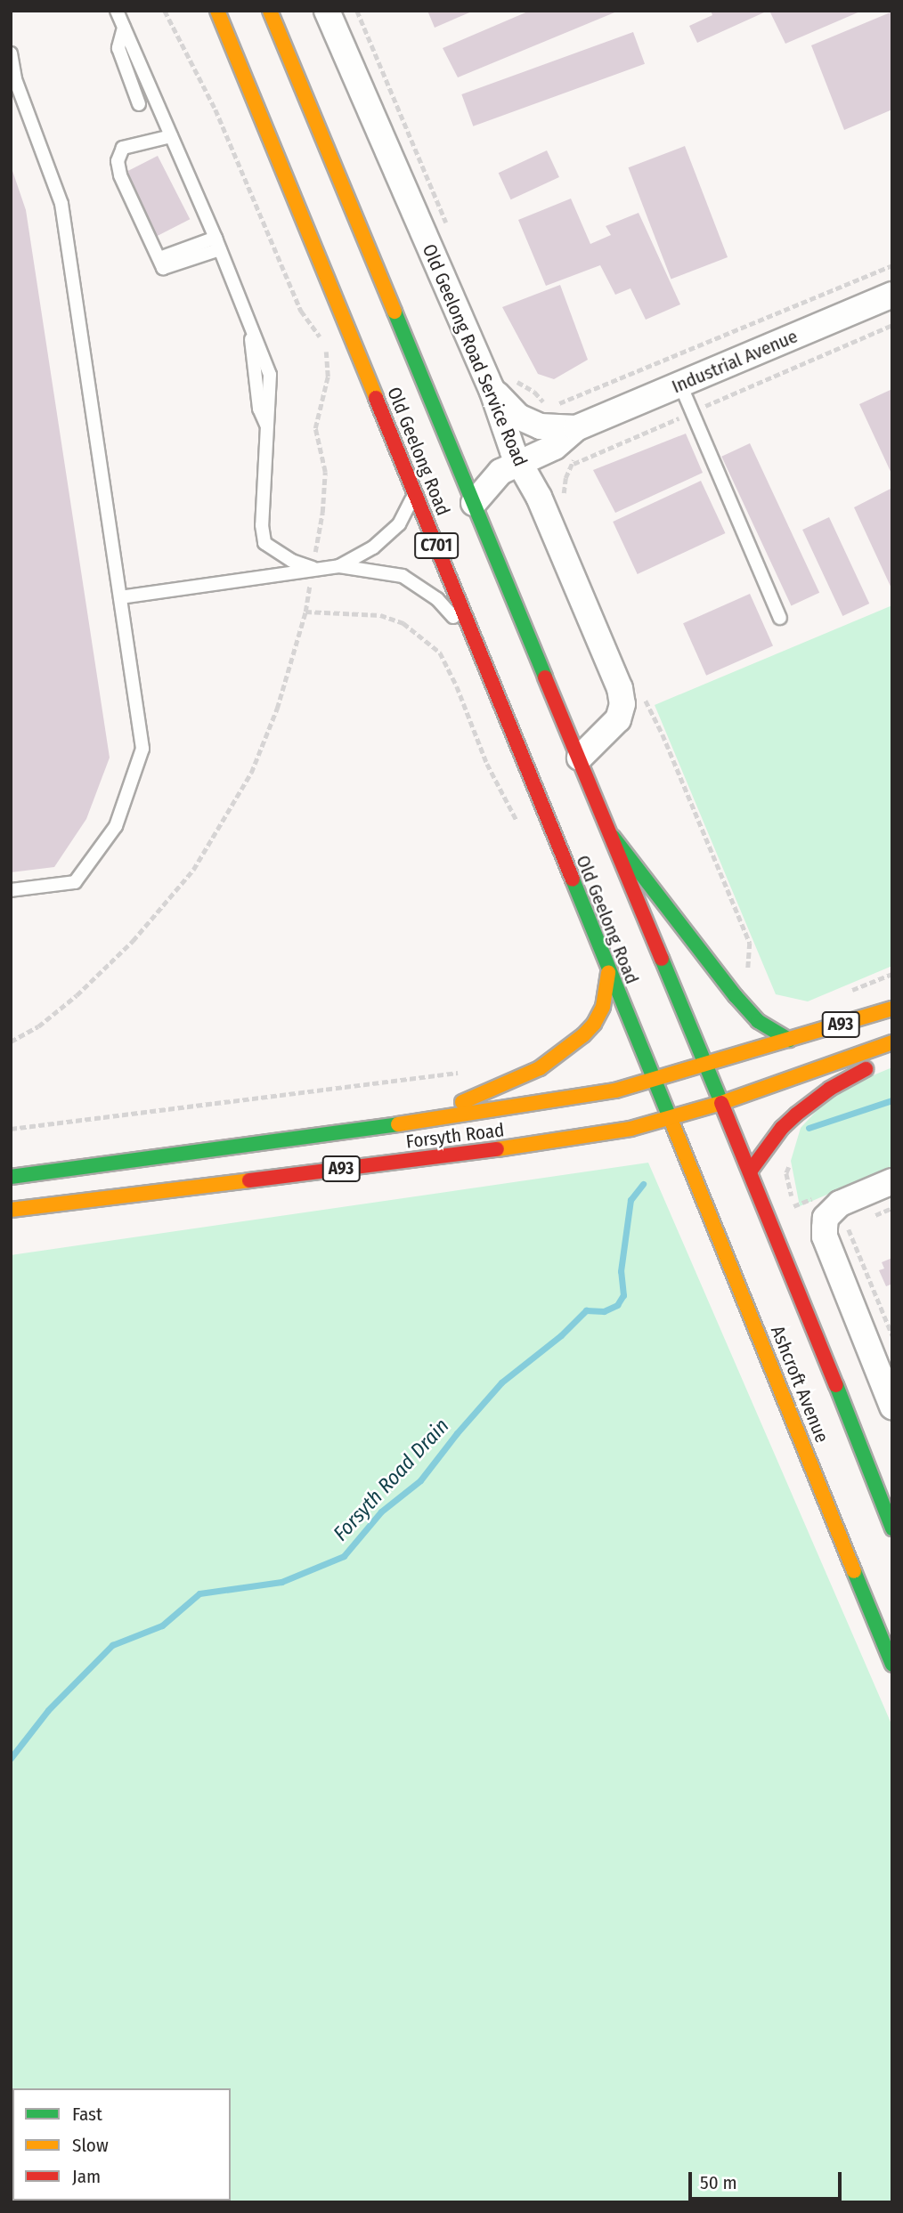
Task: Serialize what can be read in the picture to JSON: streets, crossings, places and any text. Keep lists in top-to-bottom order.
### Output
{
  "streets": {
    "main road": [
      "Old Geelong Road",
      "C701",
      "A93",
      "Forsyth Road",
      "Ashcroft Avenue"
    ],
    "street": ["Old Geelong Road Service Road", "Industrial Avenue"]
  },
  "crossings": [
    ["Old Geelong Road Service Road", "Industrial Avenue"],
    ["Old Geelong Road Service Road", "Old Geelong Road"],
    ["Industrial Avenue", "Old Geelong Road"],
    ["Old Geelong Road", "C701"],
    ["Old Geelong Road", "Forsyth Road"],
    ["C701", "Forsyth Road"],
    ["C701", "Ashcroft Avenue"],
    ["Forsyth Road", "Ashcroft Avenue"]
  ],
  "water": ["Forsyth Road Drain"],
  "legend": ["Fast", "Slow", "Jam"],
  "scale_bar": "50 m"
}
